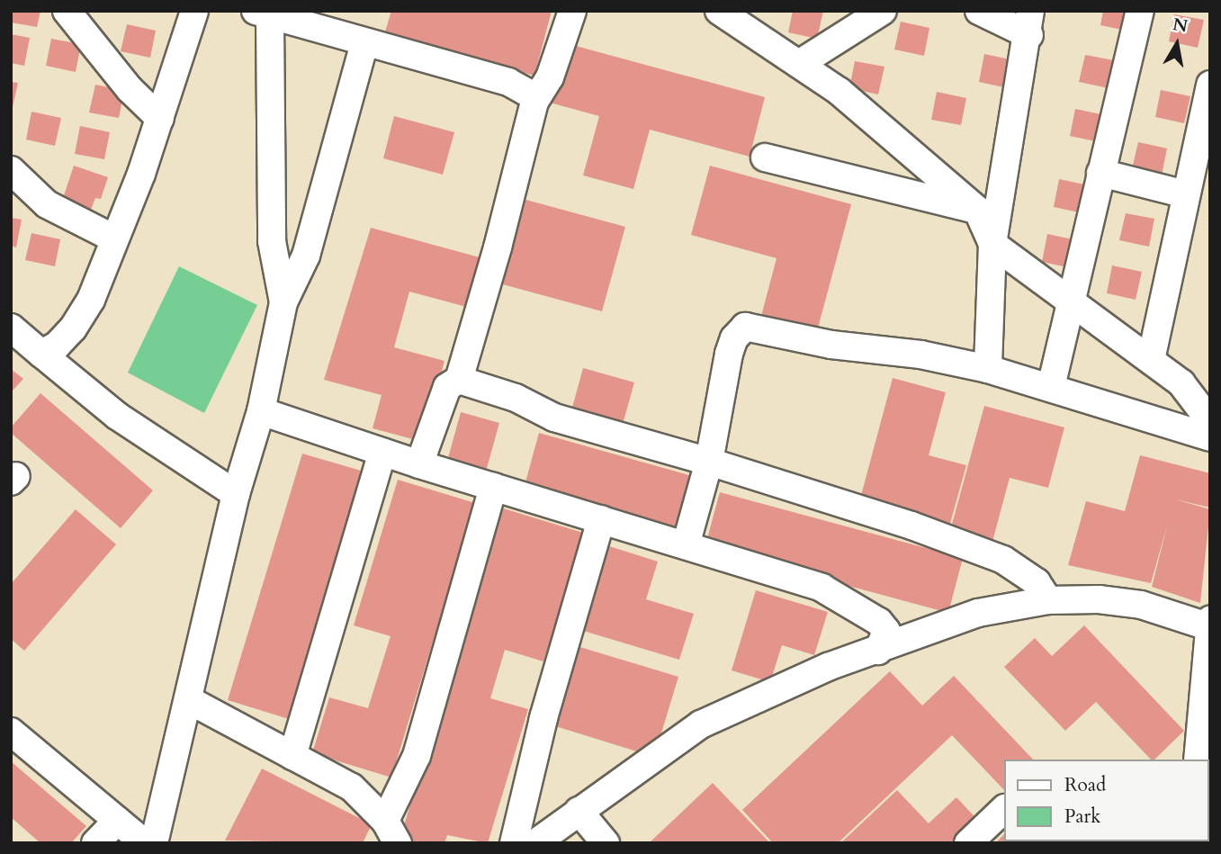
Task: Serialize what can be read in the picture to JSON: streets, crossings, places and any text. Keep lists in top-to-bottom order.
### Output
{
  "legend": ["Road", "Park"],
  "north": "top"
}
